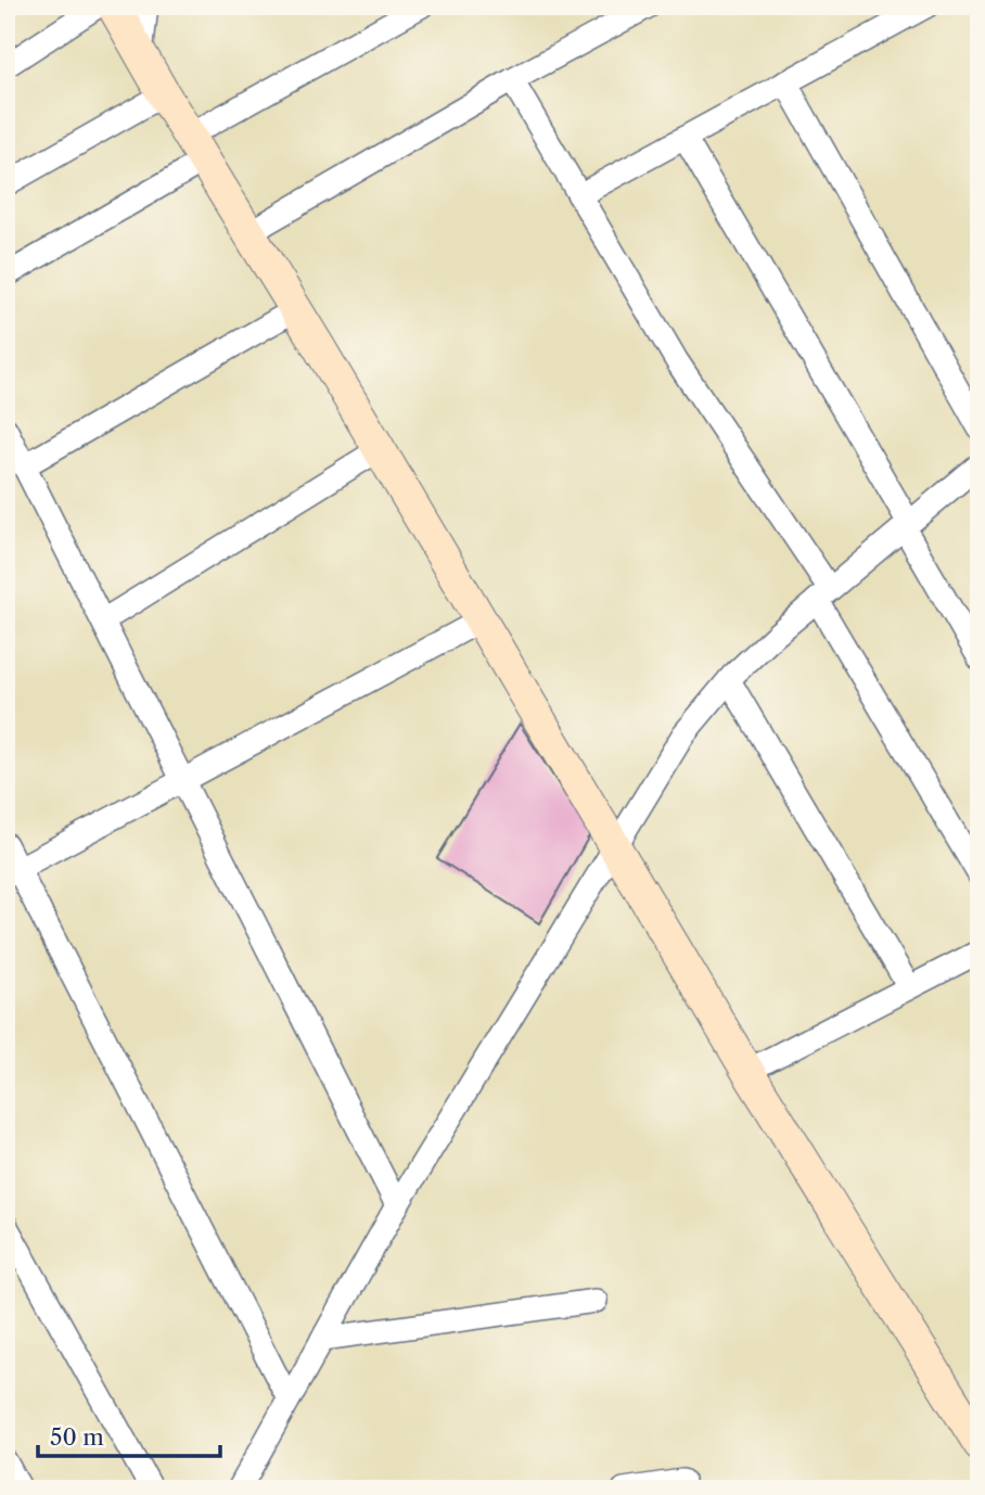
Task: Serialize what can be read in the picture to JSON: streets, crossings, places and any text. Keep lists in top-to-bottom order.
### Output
{
  "scale_bar": "50 m"
}
